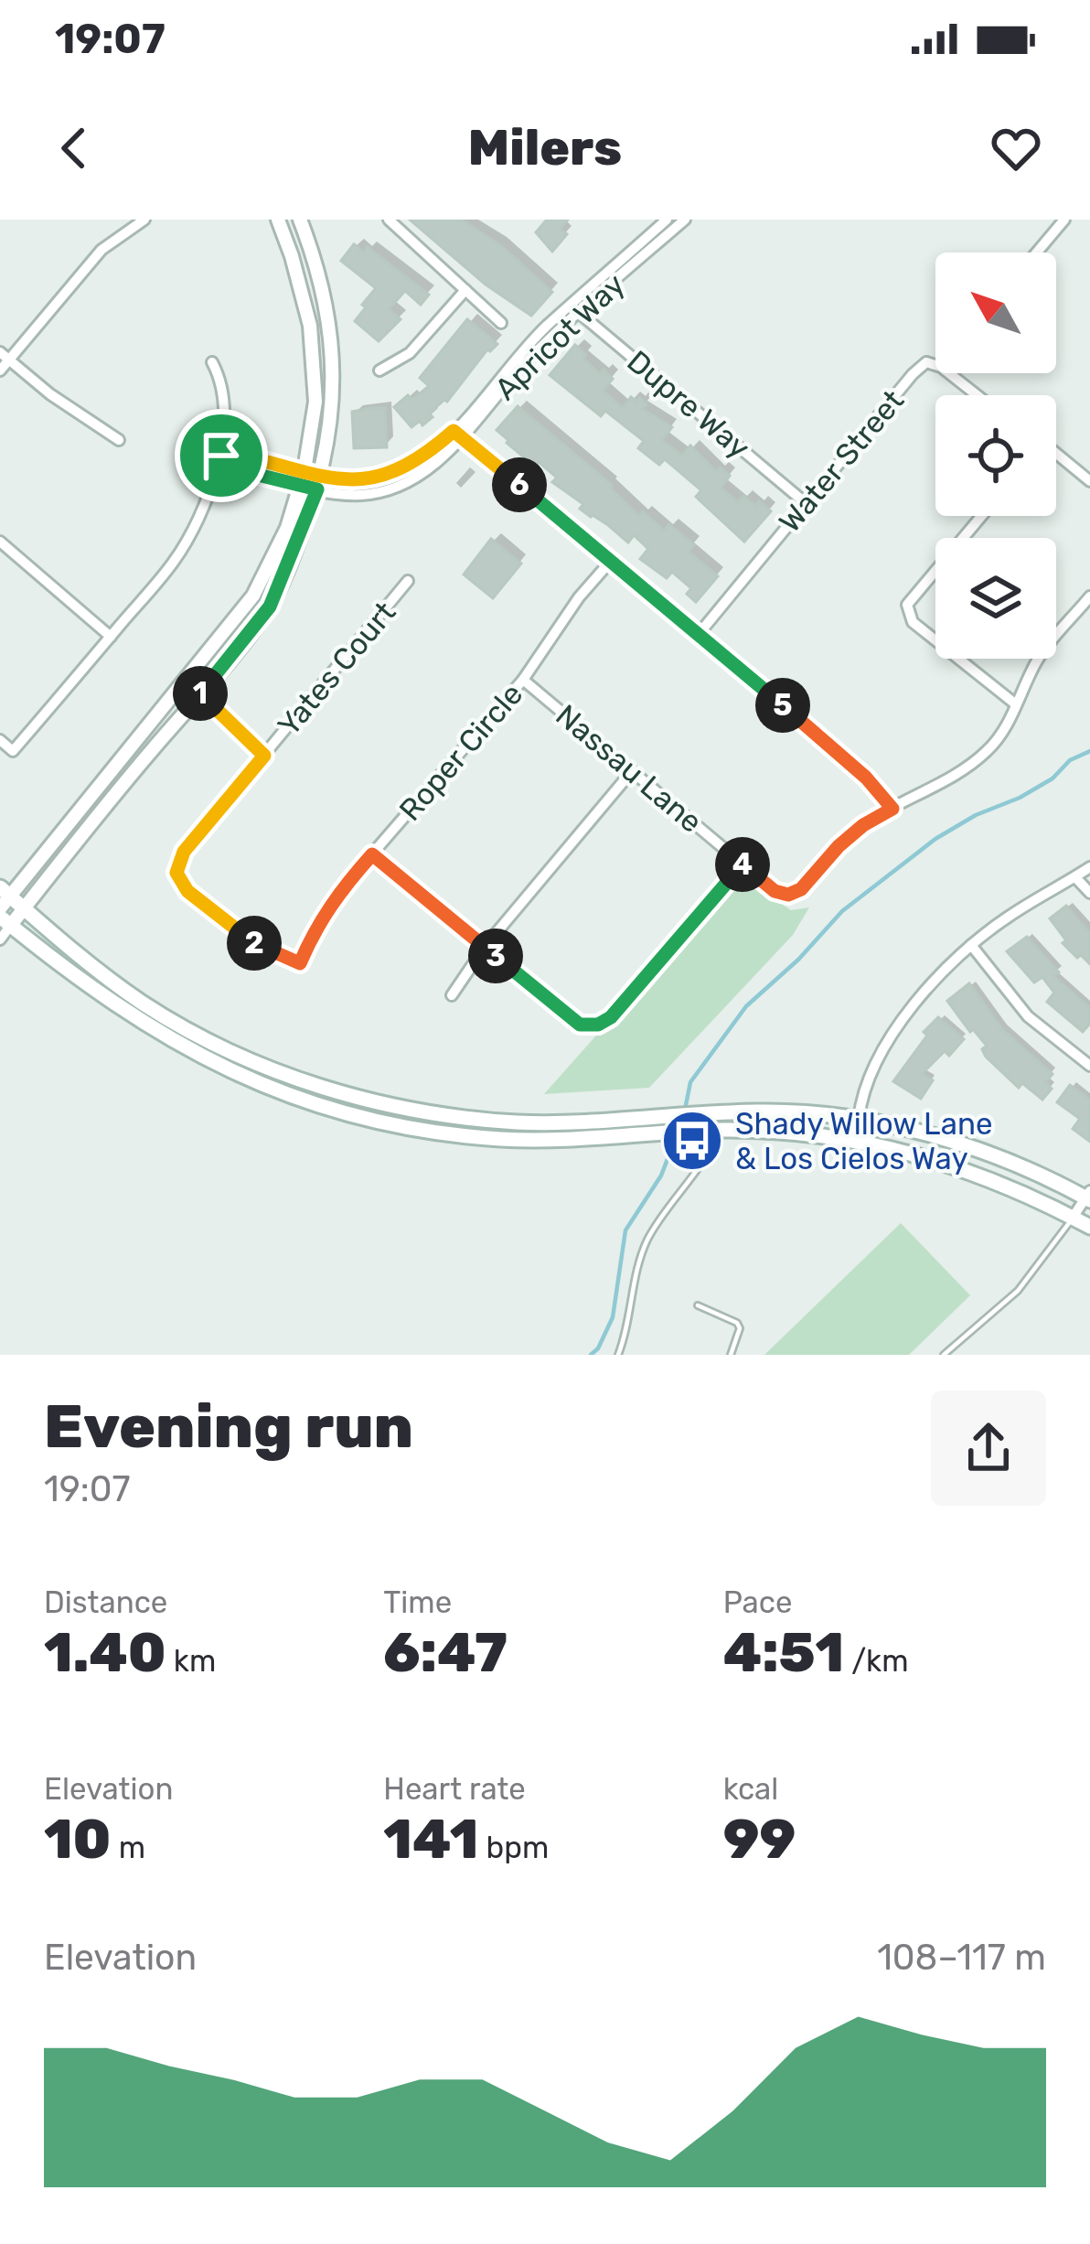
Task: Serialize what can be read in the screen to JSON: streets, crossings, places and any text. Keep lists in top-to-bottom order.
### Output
{
  "streets": {
    "street": [
      "Apricot Way",
      "Dupre Way",
      "Water Street",
      "Yates Court",
      "Roper Circle",
      "Nassau Lane"
    ]
  },
  "crossings": [
    ["Apricot Way", "Dupre Way"],
    ["Dupre Way", "Water Street"],
    ["Yates Court", "Roper Circle"],
    ["Roper Circle", "Nassau Lane"]
  ],
  "places": {
    "bus stop": ["Shady Willow Lane & Los Cielos Way"]
  },
  "north": "top left",
  "page": {
    "status": "19:07",
    "header": "Milers",
    "pins": [
      "6",
      "1",
      "5",
      "4",
      "2",
      "3"
    ],
    "heading": ["Evening run", "19:07"],
    "stats": [
      ["Distance", "1.40 km"],
      ["Time", "6:47"],
      ["Pace", "4:51 /km"],
      ["Elevation", "10 m"],
      ["Heart rate", "141 bpm"],
      ["kcal", "99"]
    ],
    "chart": ["Elevation", "108–117 m"]
  }
}
